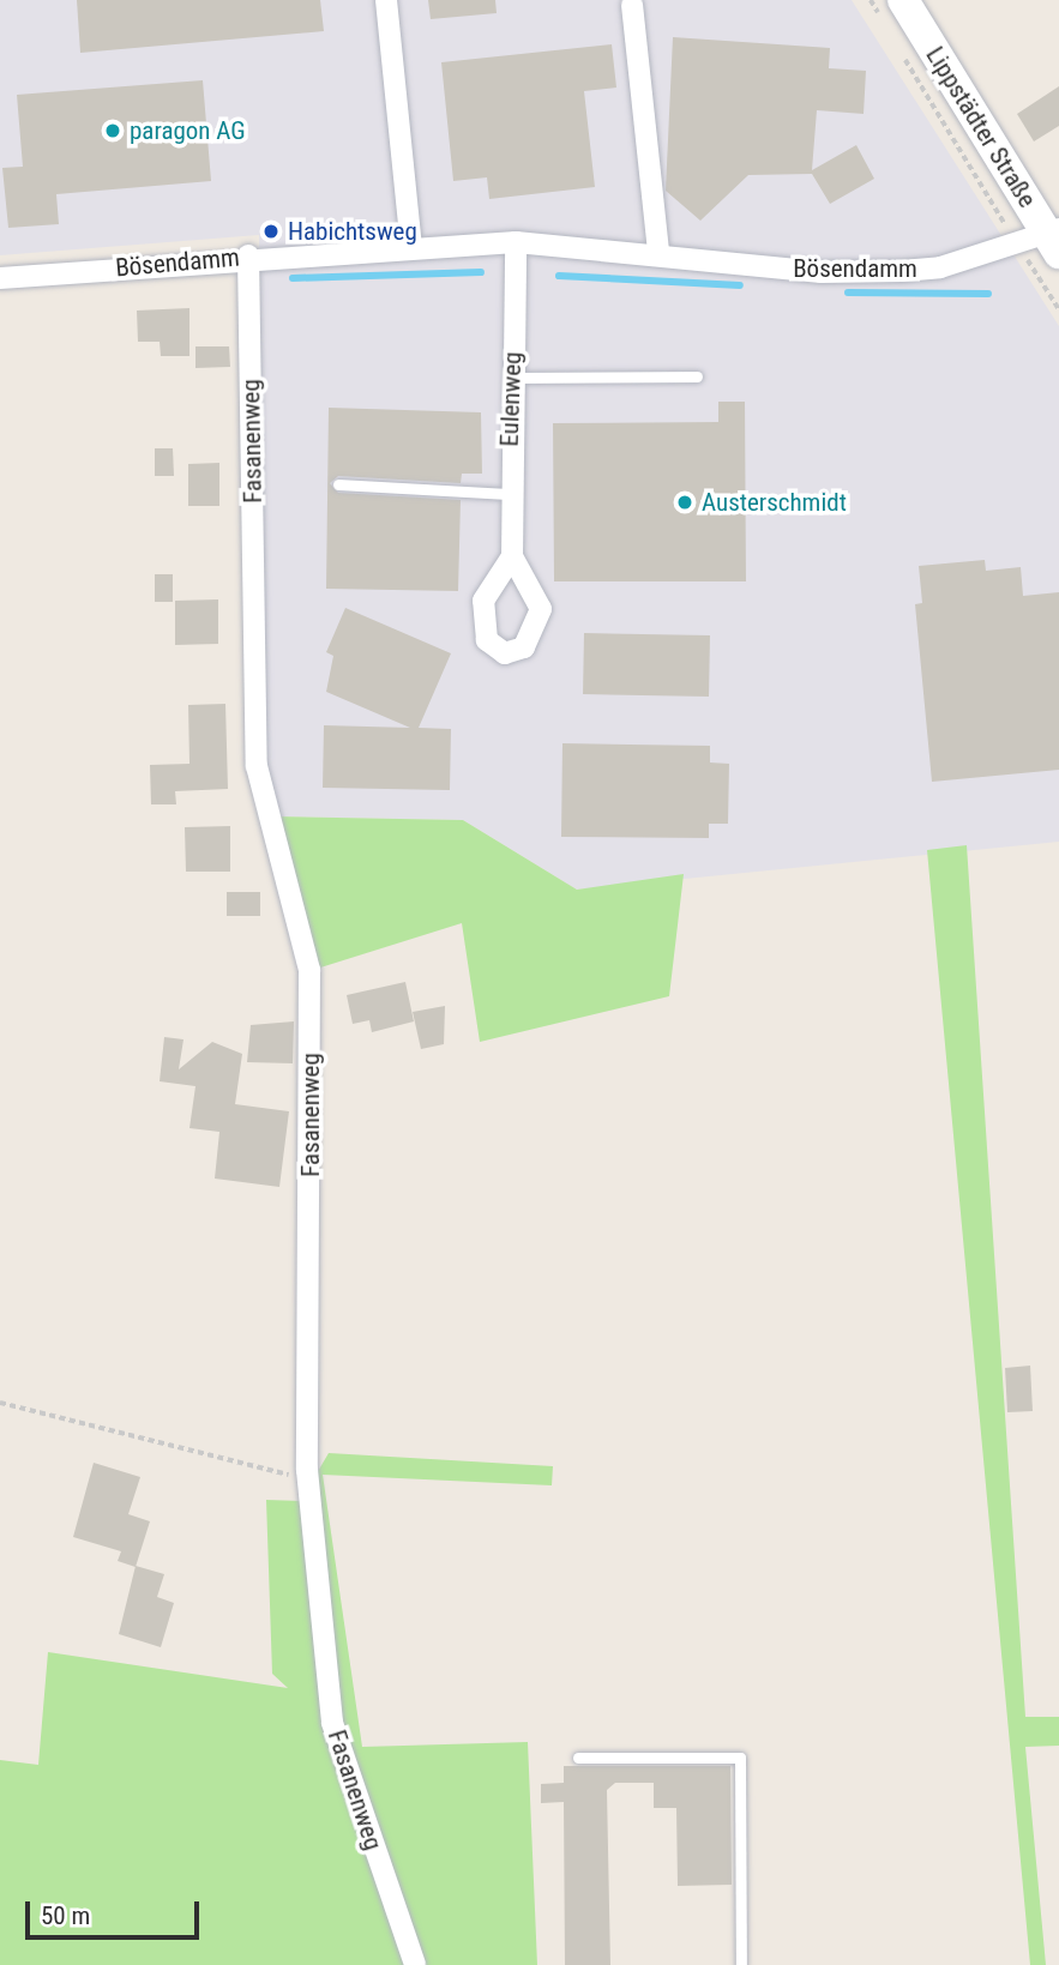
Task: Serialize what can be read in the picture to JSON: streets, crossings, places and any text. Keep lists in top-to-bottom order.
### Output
{
  "streets": {
    "main road": ["Lippstädter Straße"],
    "street": ["Bösendamm", "Eulenweg", "Fasanenweg"]
  },
  "crossings": [
    ["Lippstädter Straße", "Bösendamm"],
    ["Bösendamm", "Eulenweg"],
    ["Bösendamm", "Fasanenweg"]
  ],
  "places": ["paragon AG", "Habichtsweg", "Austerschmidt"],
  "scale_bar": "50 m"
}
